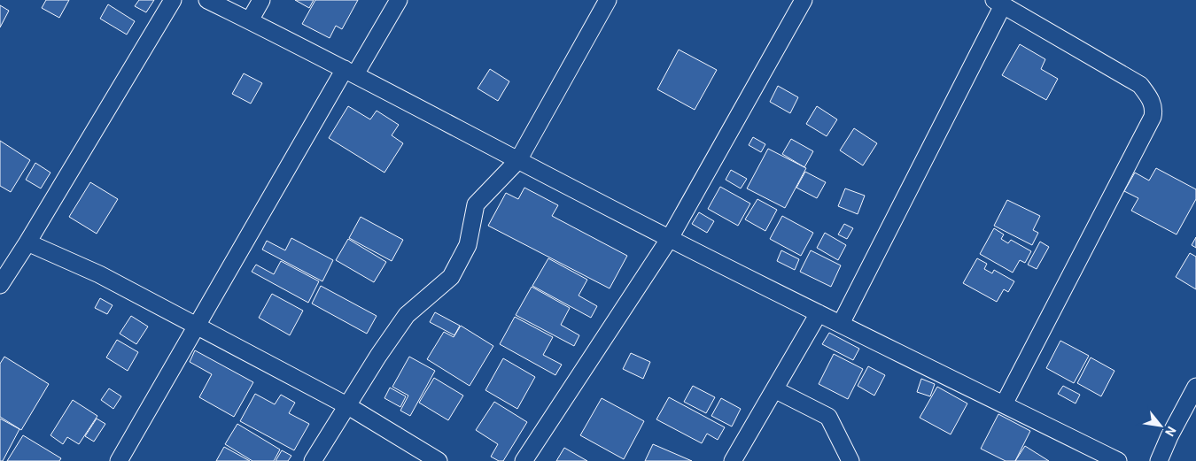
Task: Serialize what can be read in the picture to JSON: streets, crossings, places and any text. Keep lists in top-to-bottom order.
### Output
{
  "north": "bottom right"
}
